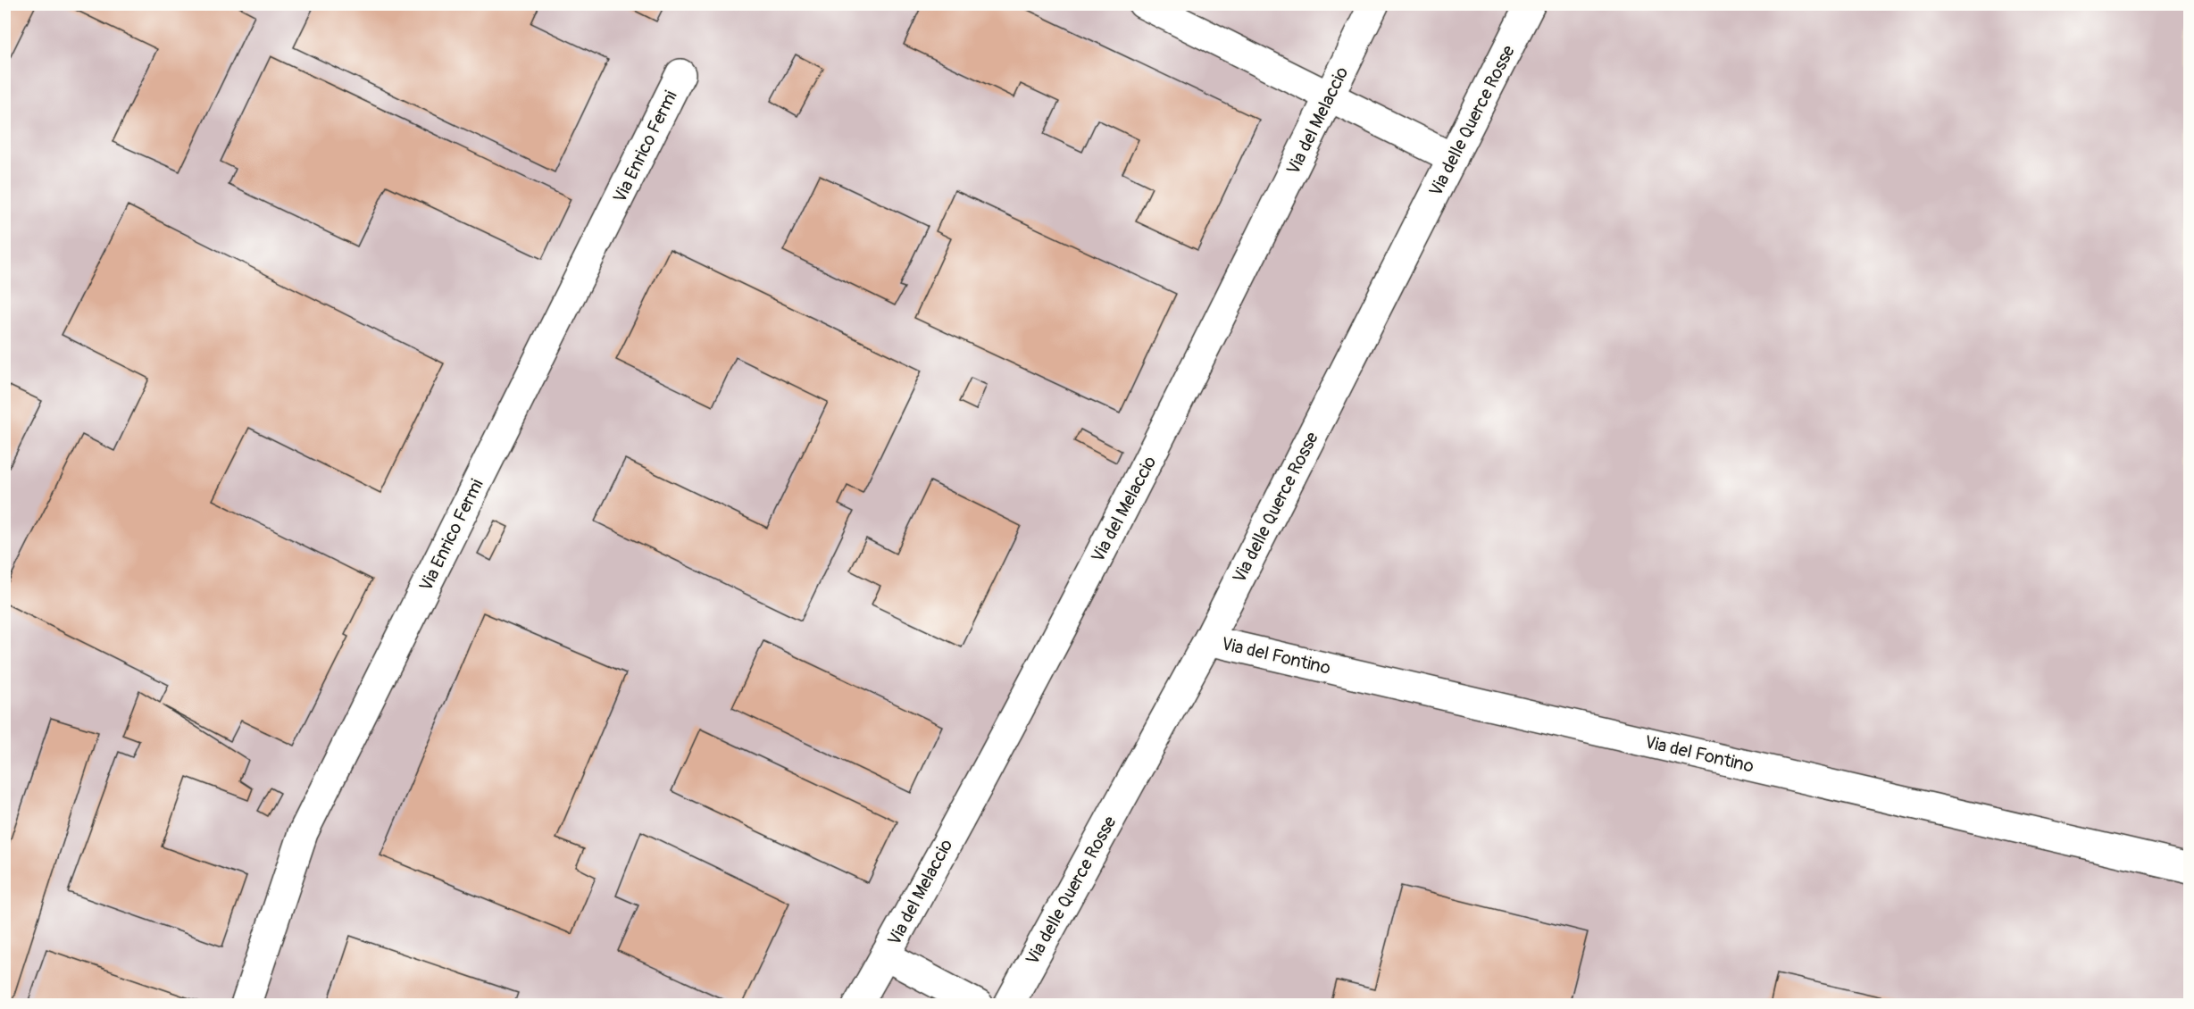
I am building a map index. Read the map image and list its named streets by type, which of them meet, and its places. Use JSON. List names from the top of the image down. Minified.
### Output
{"streets":{"street":["Via del Melaccio","Via delle Querce Rosse","Via Enrico Fermi","Via del Fontino"]},"crossings":[["Via delle Querce Rosse","Via del Fontino"]]}
